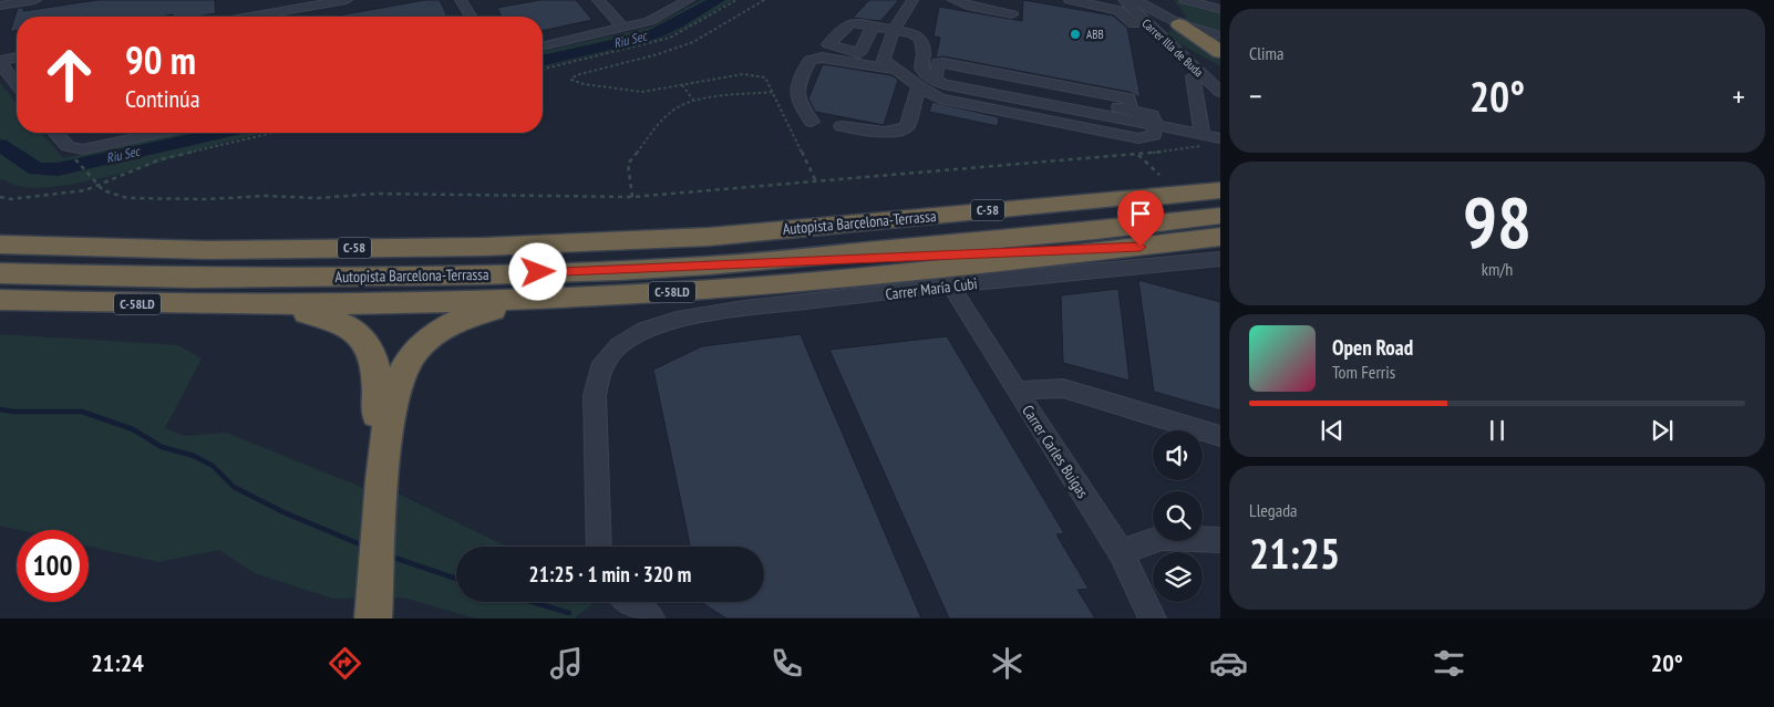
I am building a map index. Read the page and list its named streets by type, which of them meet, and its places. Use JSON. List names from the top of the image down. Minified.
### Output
{"streets":{"highway":["C-58","Autopista Barcelona-Terrassa","C-58LD"],"street":["Carrer Illa de Buda","Carrer María Cubi","Carrer Carles Buigas"]},"crossings":[["Carrer María Cubi","Carrer Carles Buigas"]],"water":["Riu Sec"],"places":["ABB"],"page":{"tile":["Clima",["98","km/h"],["Llegada","21:25"]],"turn":["90 m","Continúa"],"heat":["−","20°","+"],"song":["Open Road","Tom Ferris"],"limit":"100","trip":"21:25 · 1 min · 320 m","tabs":["21:24","20°"]}}
